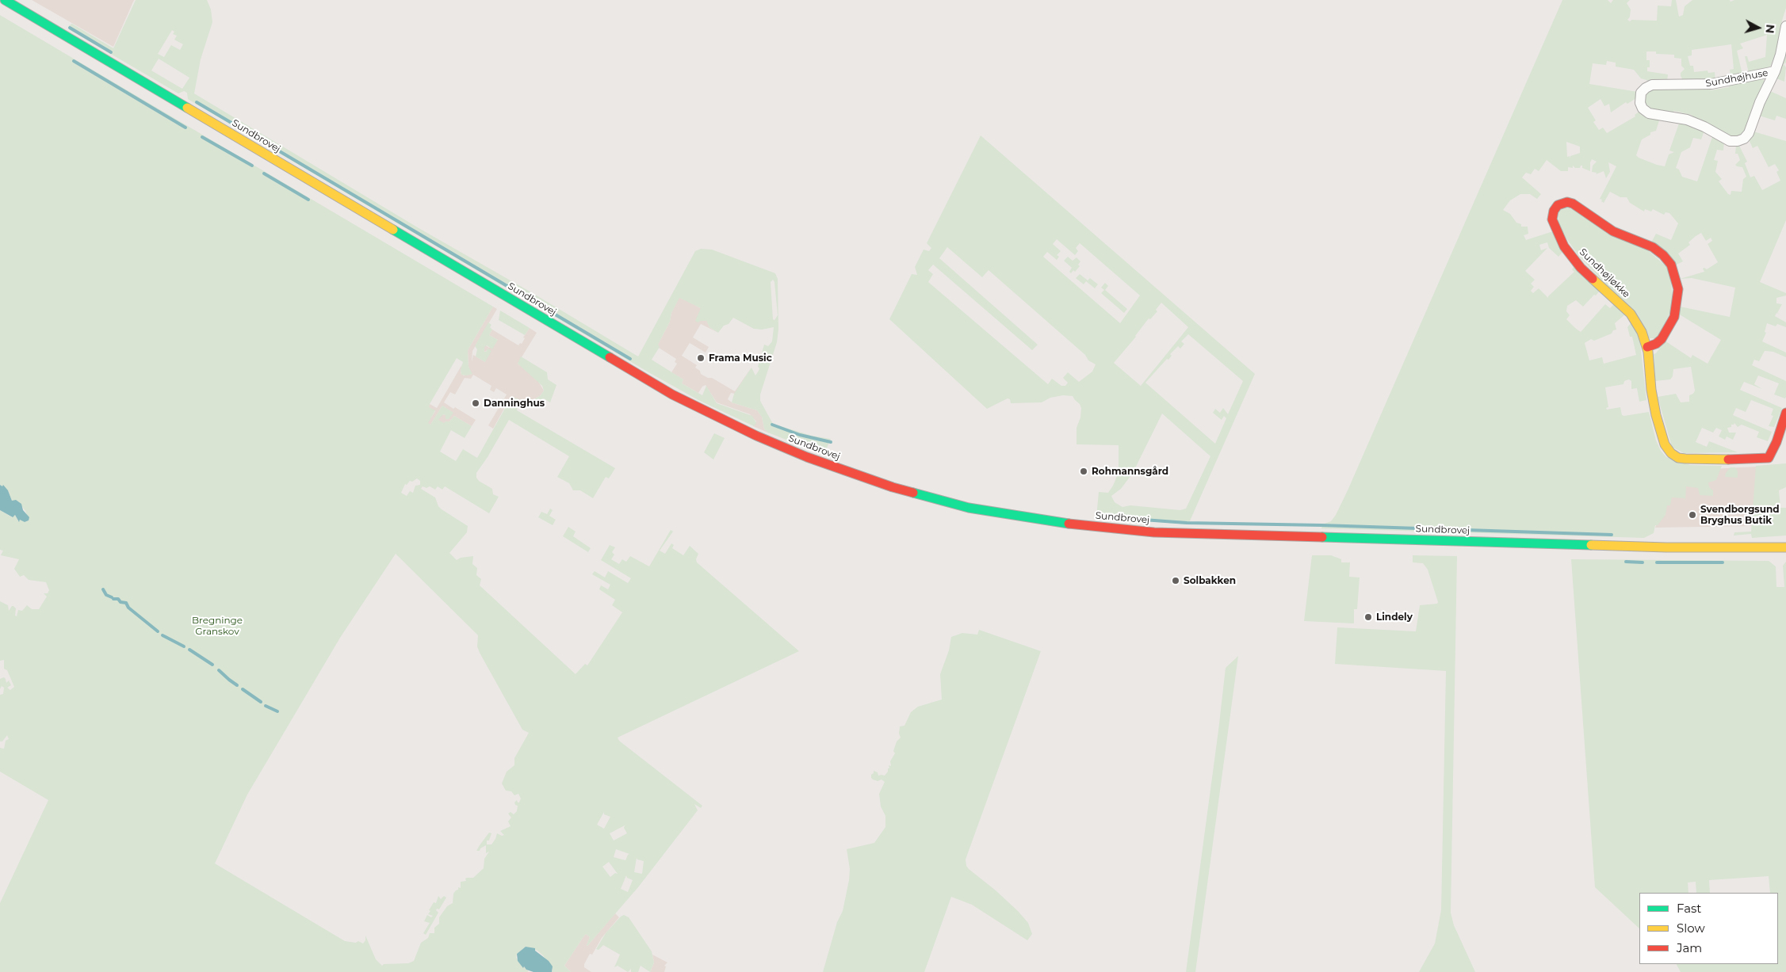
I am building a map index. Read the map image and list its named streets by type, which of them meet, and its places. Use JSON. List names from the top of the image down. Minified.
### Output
{"streets":{"main road":["Sundbrovej","Sundhøjløkke"],"street":["Sundhøjhuse"]},"parks":["Bregninge Granskov"],"places":["Frama Music","Danninghus","Rohmannsgård","Svendborgsund Bryghus Butik","Solbakken","Lindely"],"legend":["Fast","Slow","Jam"],"north":"right"}
